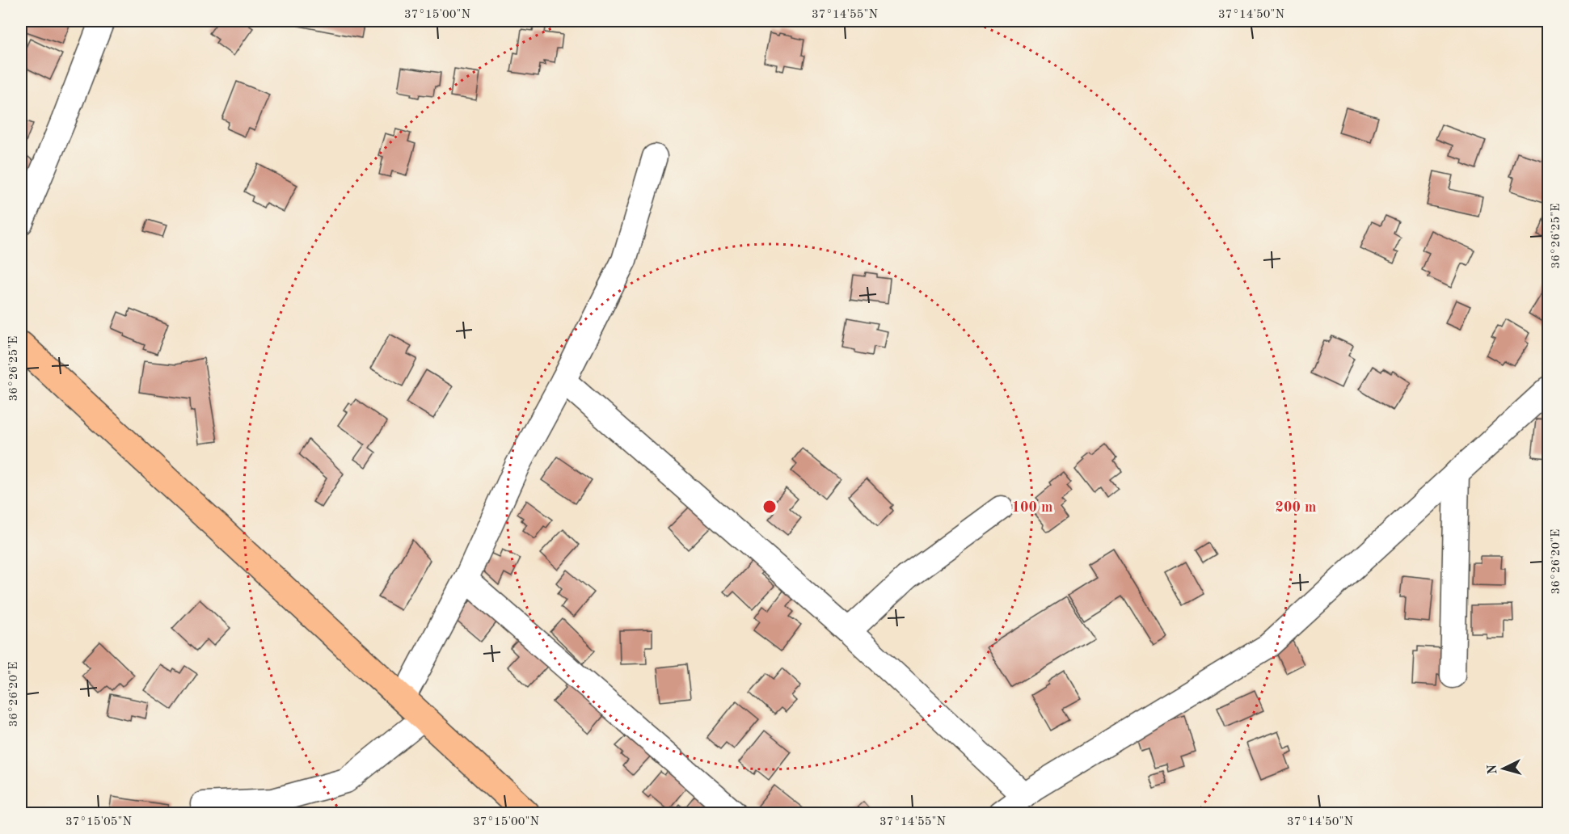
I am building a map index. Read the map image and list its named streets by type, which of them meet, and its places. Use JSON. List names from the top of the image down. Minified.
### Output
{"north":"left","coordinates":["37°15'00\"N","37°14'55\"N","37°14'50\"N","36°26'25\"E","36°26'20\"E","37°15'05\"N"],"rings":["100 m","200 m"]}
